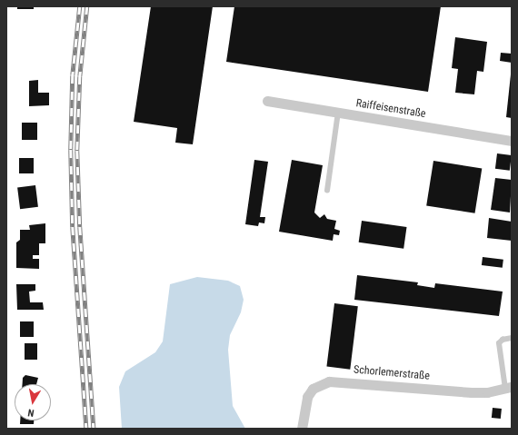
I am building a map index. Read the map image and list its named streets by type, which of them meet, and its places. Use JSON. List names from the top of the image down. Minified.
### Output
{"streets":{"street":["Raiffeisenstraße","Schorlemerstraße"]},"north":"bottom"}
